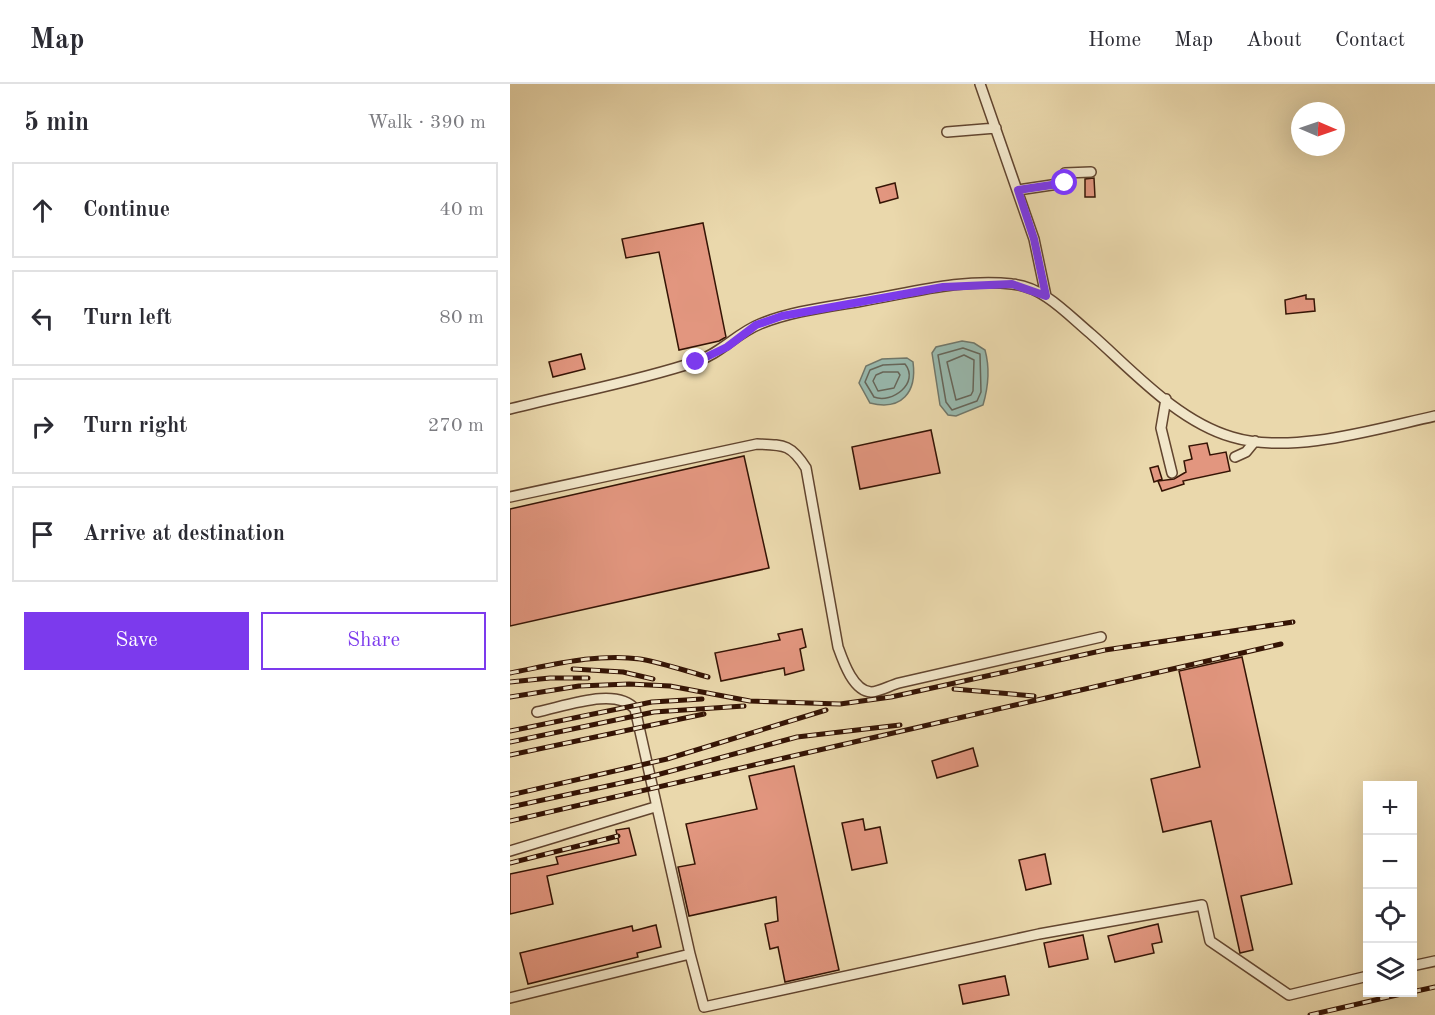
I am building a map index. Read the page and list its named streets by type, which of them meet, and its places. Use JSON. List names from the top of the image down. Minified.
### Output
{"north":"right","page":{"header":"Map","nav":["Home","Map","About","Contact"],"heading":["5 min","Walk · 390 m"],"list":[["Continue","40 m"],["Turn left","80 m"],["Turn right","270 m"],"Arrive at destination"],"buttons":["Save","Share"],"map_buttons":["+","−"]}}
